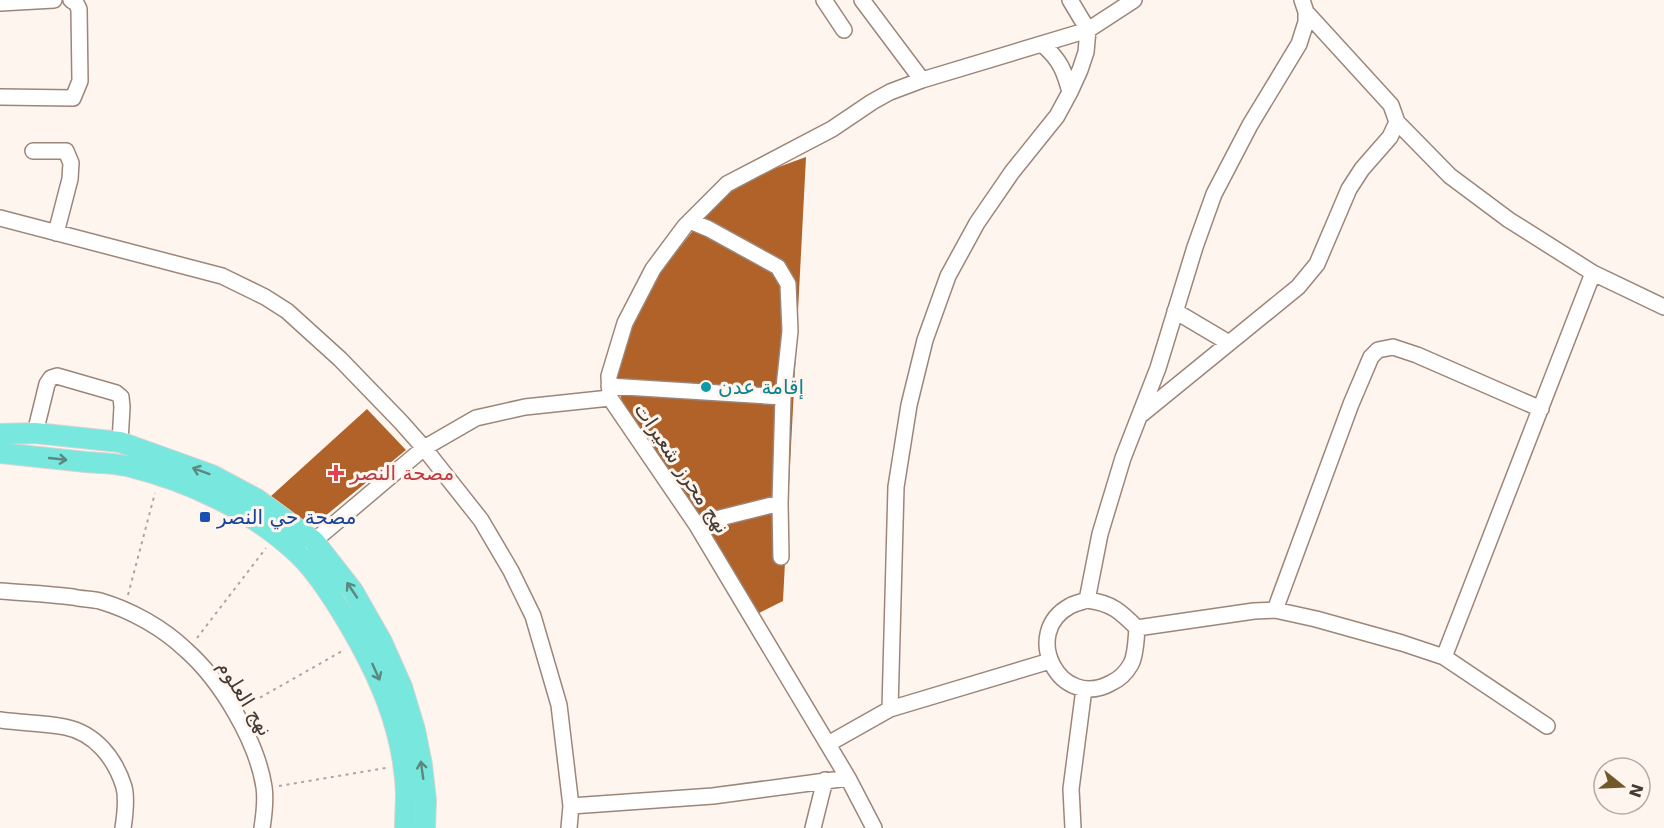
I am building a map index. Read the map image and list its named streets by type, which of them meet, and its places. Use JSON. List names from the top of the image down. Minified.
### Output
{"streets":{"street":["نهج محرز شعيرات","نهج العلوم"]},"places":{"other":["إقامة عدن"],"health":["مصحة النصر"],"transit":["مصحة حي النصر"]},"north":"right"}
